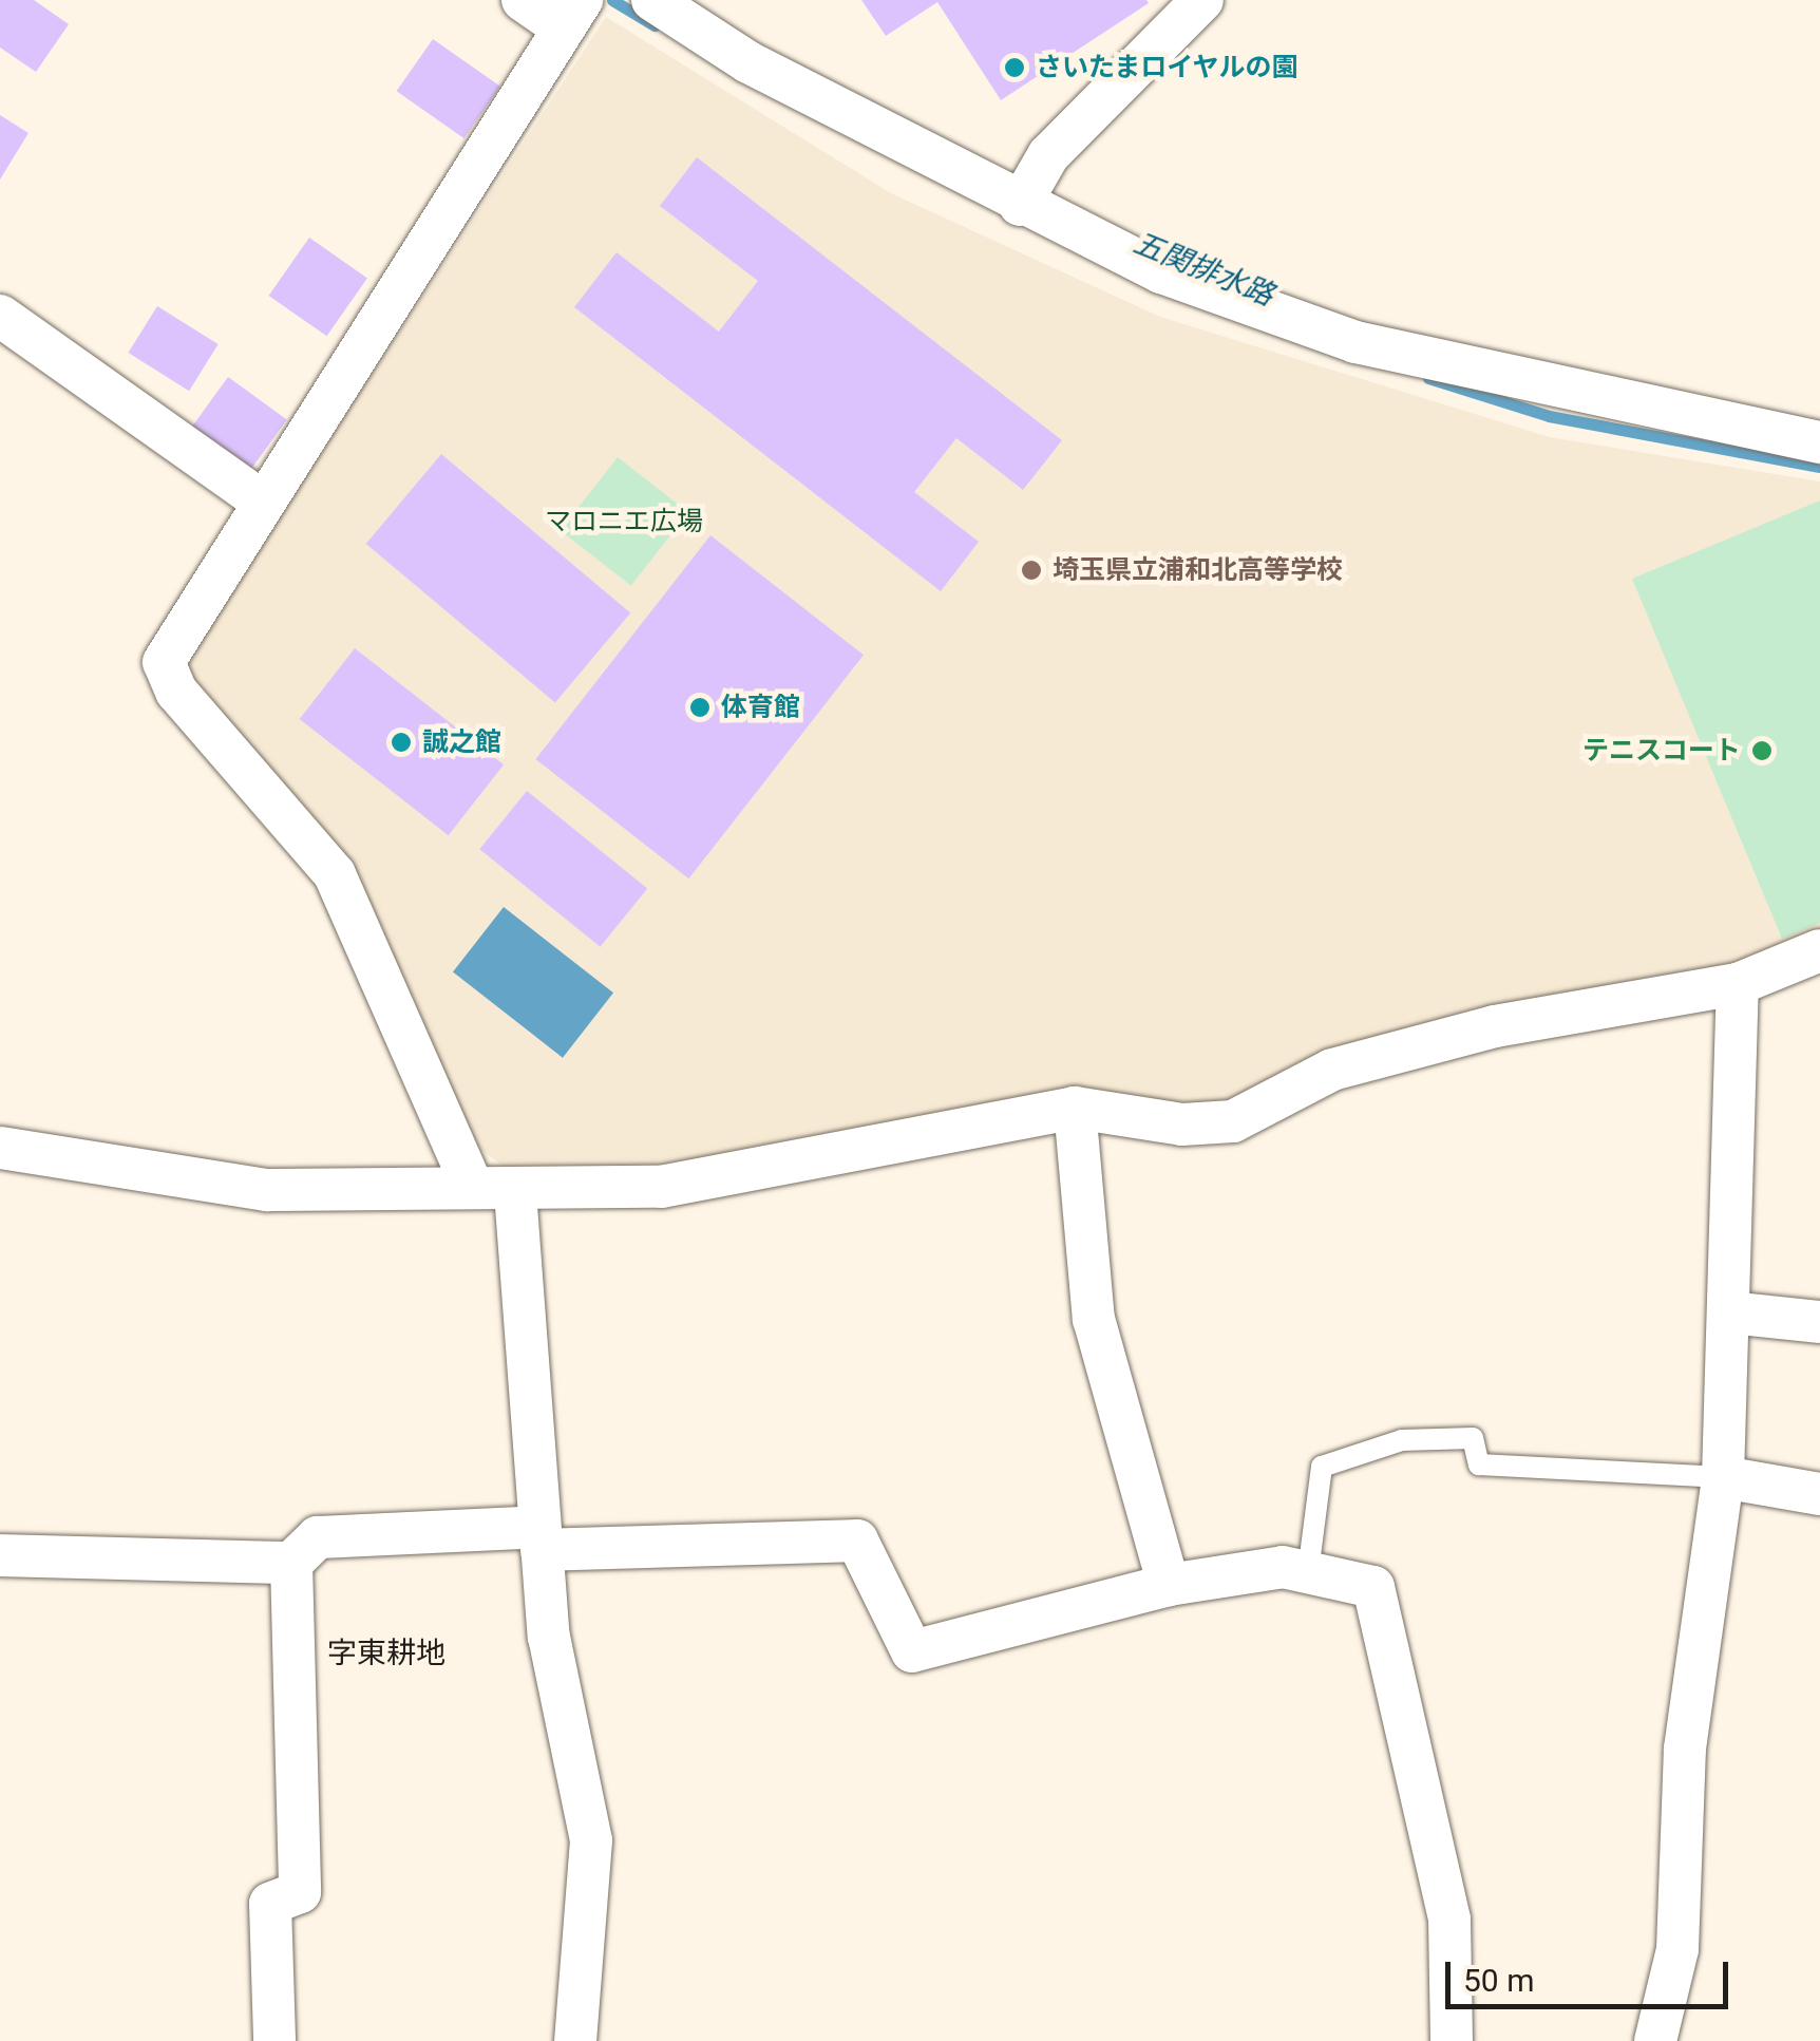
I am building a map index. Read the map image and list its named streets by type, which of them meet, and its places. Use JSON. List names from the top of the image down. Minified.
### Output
{"districts":["字東耕地"],"water":["五関排水路"],"parks":["マロニエ広場"],"places":["さいたまロイヤルの園","埼玉県立浦和北高等学校","体育館","誠之館","テニスコート"],"scale_bar":"50 m"}
